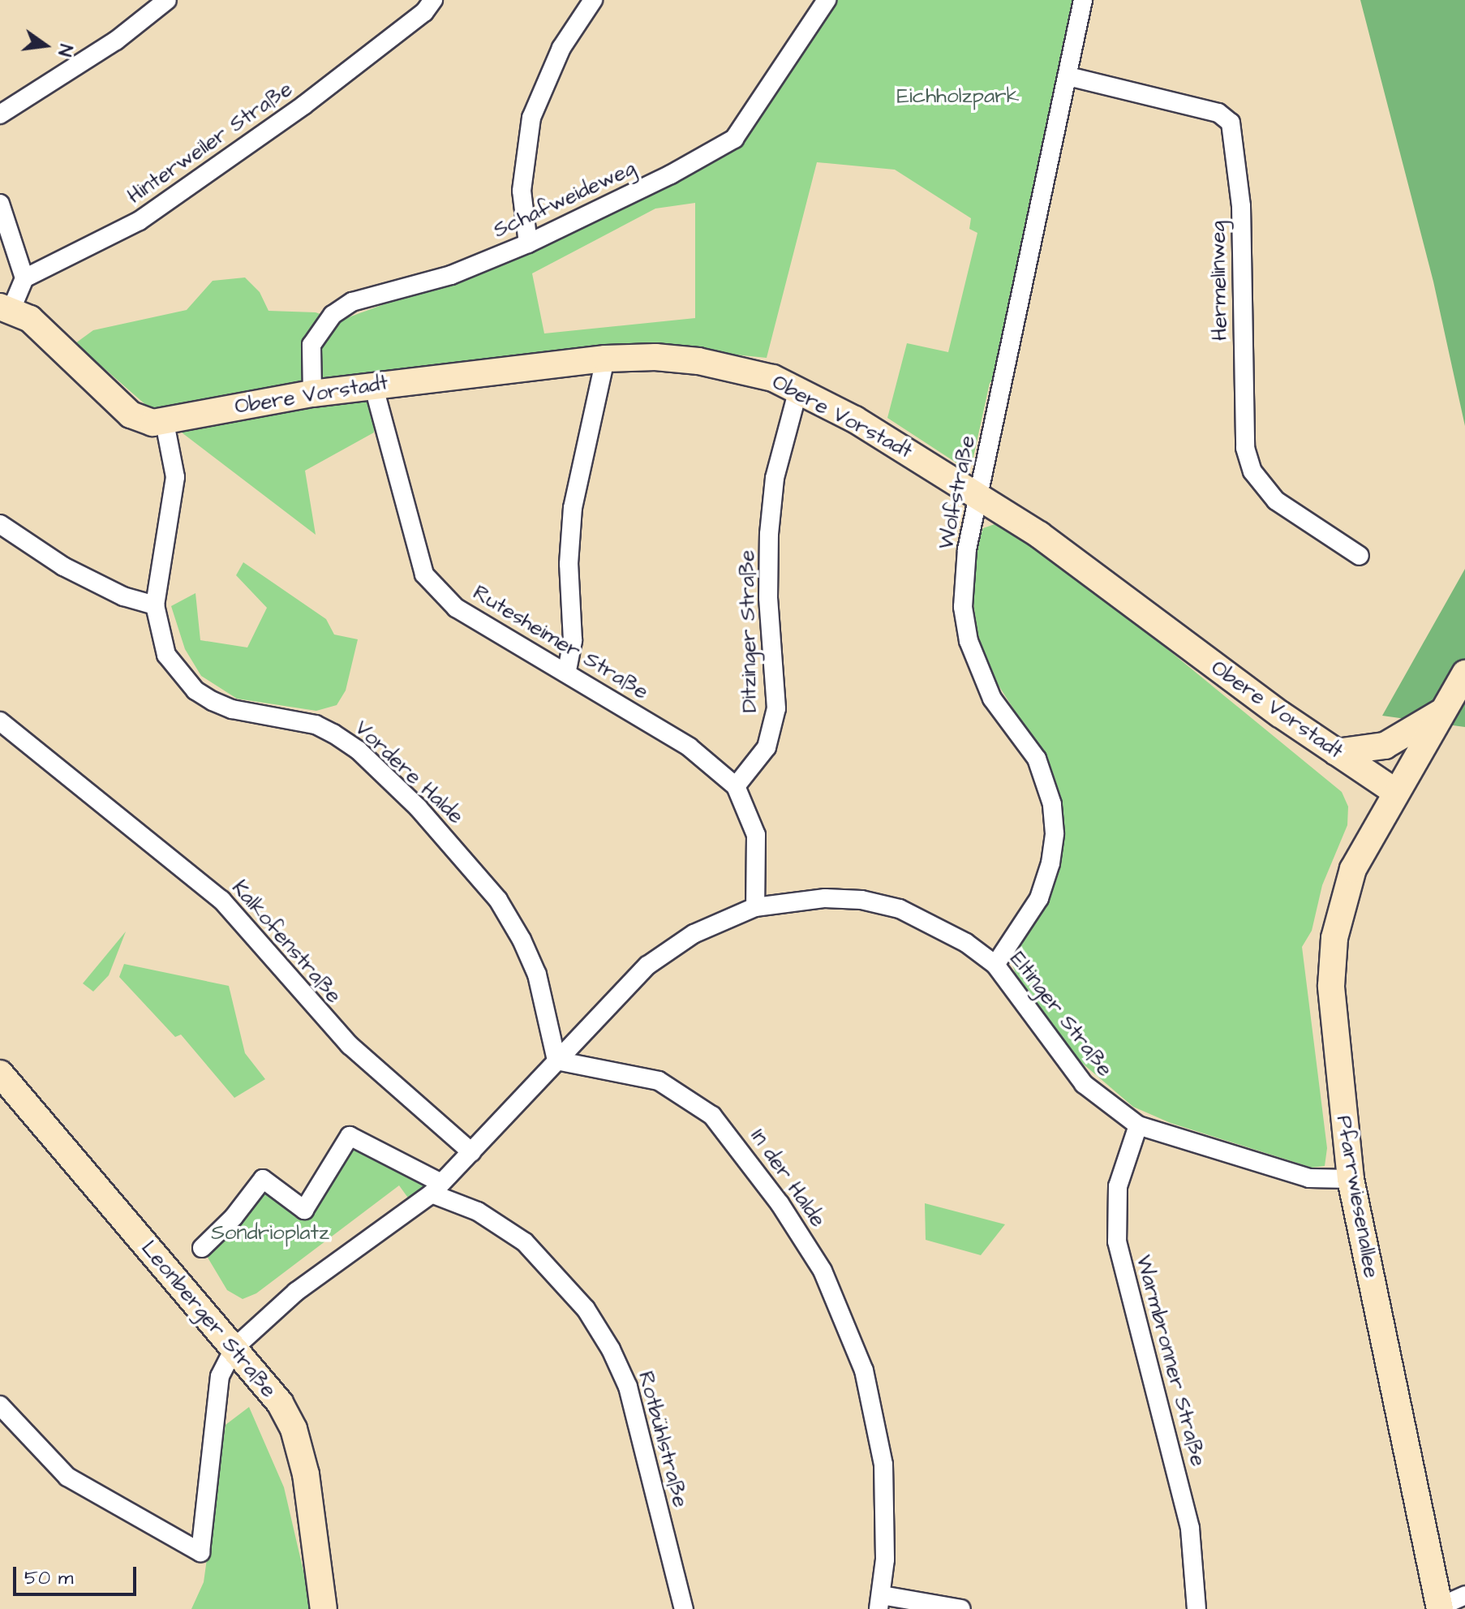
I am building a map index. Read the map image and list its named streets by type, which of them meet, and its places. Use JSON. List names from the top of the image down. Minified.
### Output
{"streets":{"main road":["Obere Vorstadt","Pfarrwiesenallee","Leonberger Straße"],"street":["Hinterweiler Straße","Schafweideweg","Hermelinweg","Wolfstraße","Ditzinger Straße","Rutesheimer Straße","Vordere Halde","Kalkofenstraße","Eltinger Straße","In der Halde","Warmbronner Straße","Rotbühlstraße"]},"crossings":[["Schafweideweg","Obere Vorstadt"],["Hermelinweg","Wolfstraße"],["Obere Vorstadt","Wolfstraße"],["Obere Vorstadt","Ditzinger Straße"],["Obere Vorstadt","Rutesheimer Straße"],["Obere Vorstadt","Vordere Halde"],["Obere Vorstadt","Pfarrwiesenallee"],["Wolfstraße","Eltinger Straße"],["Ditzinger Straße","Rutesheimer Straße"],["Rutesheimer Straße","Eltinger Straße"],["Vordere Halde","Eltinger Straße"],["Vordere Halde","In der Halde"],["Eltinger Straße","In der Halde"],["Eltinger Straße","Pfarrwiesenallee"],["Eltinger Straße","Warmbronner Straße"]],"parks":["Eichholzpark","Sondrioplatz"],"scale_bar":"50 m","north":"right"}
